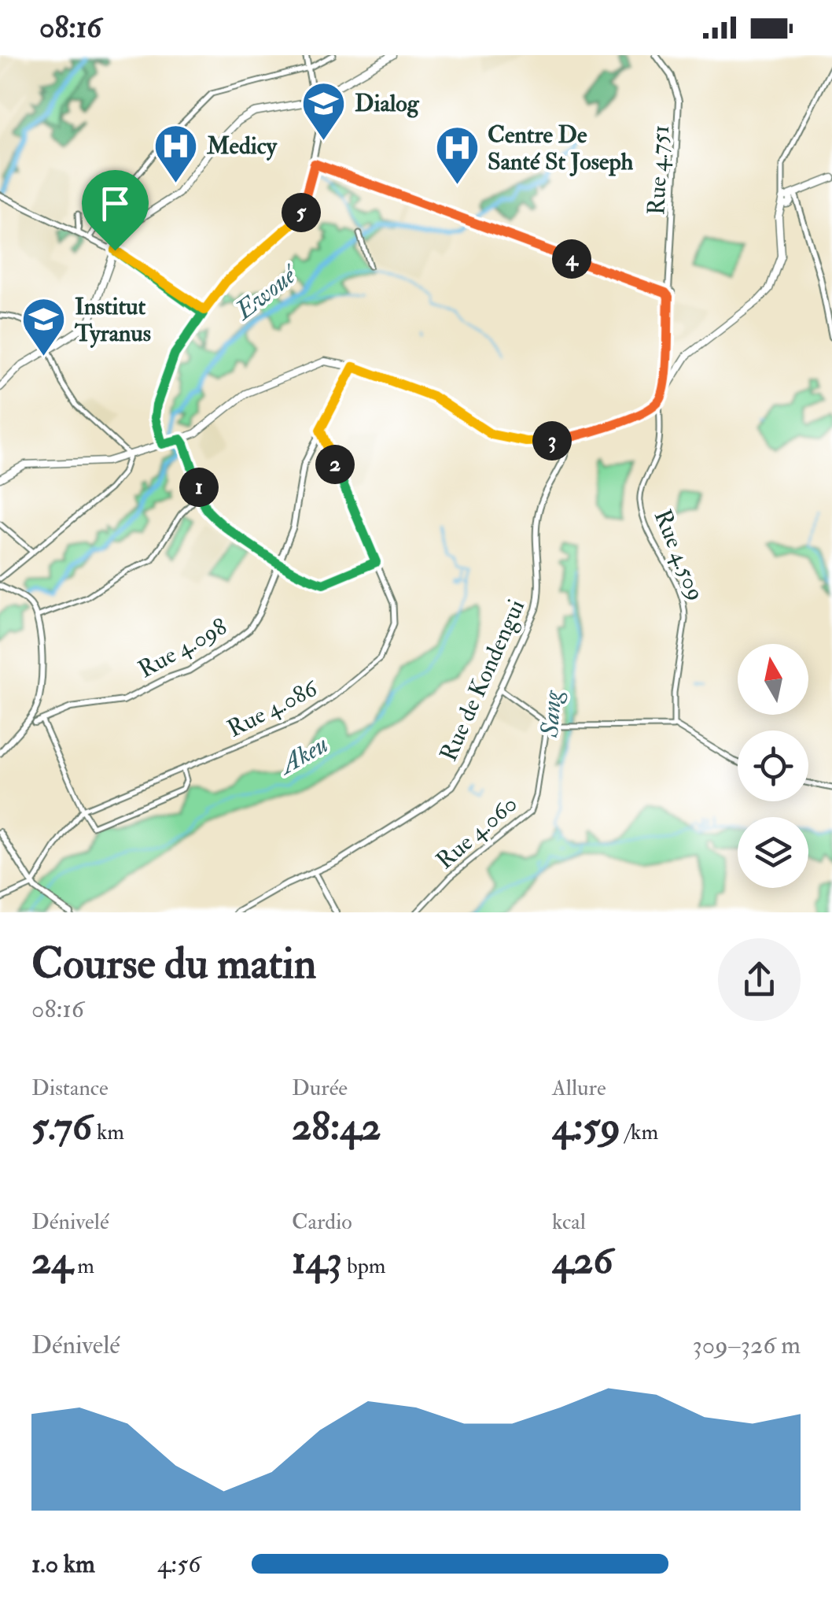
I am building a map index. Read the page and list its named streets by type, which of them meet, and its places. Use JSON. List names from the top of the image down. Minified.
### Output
{"streets":{"main road":["Rue 4.751","Rue 4.098","Rue de Kondengui"],"street":["Rue 4.509","Rue 4.086","Rue 4.060"]},"crossings":[["Rue 4.098","Rue 4.086"]],"water":["Ewoué","Sang","Akeu"],"places":{"school or university":["Dialog","Institut Tyranus"],"hospital":["Medicy","Centre De Santé St Joseph"]},"north":"top","page":{"status":"08:16","pins":["5","4","3","2","1"],"heading":["Course du matin","08:16"],"stats":[["Distance","5.76 km"],["Durée","28:42"],["Allure","4:59 /km"],["Dénivelé","24 m"],["Cardio","143 bpm"],["kcal","426"]],"chart":["Dénivelé","309–326 m"],"list":[{"name":"1.0 km","note":"4:56"}]}}
